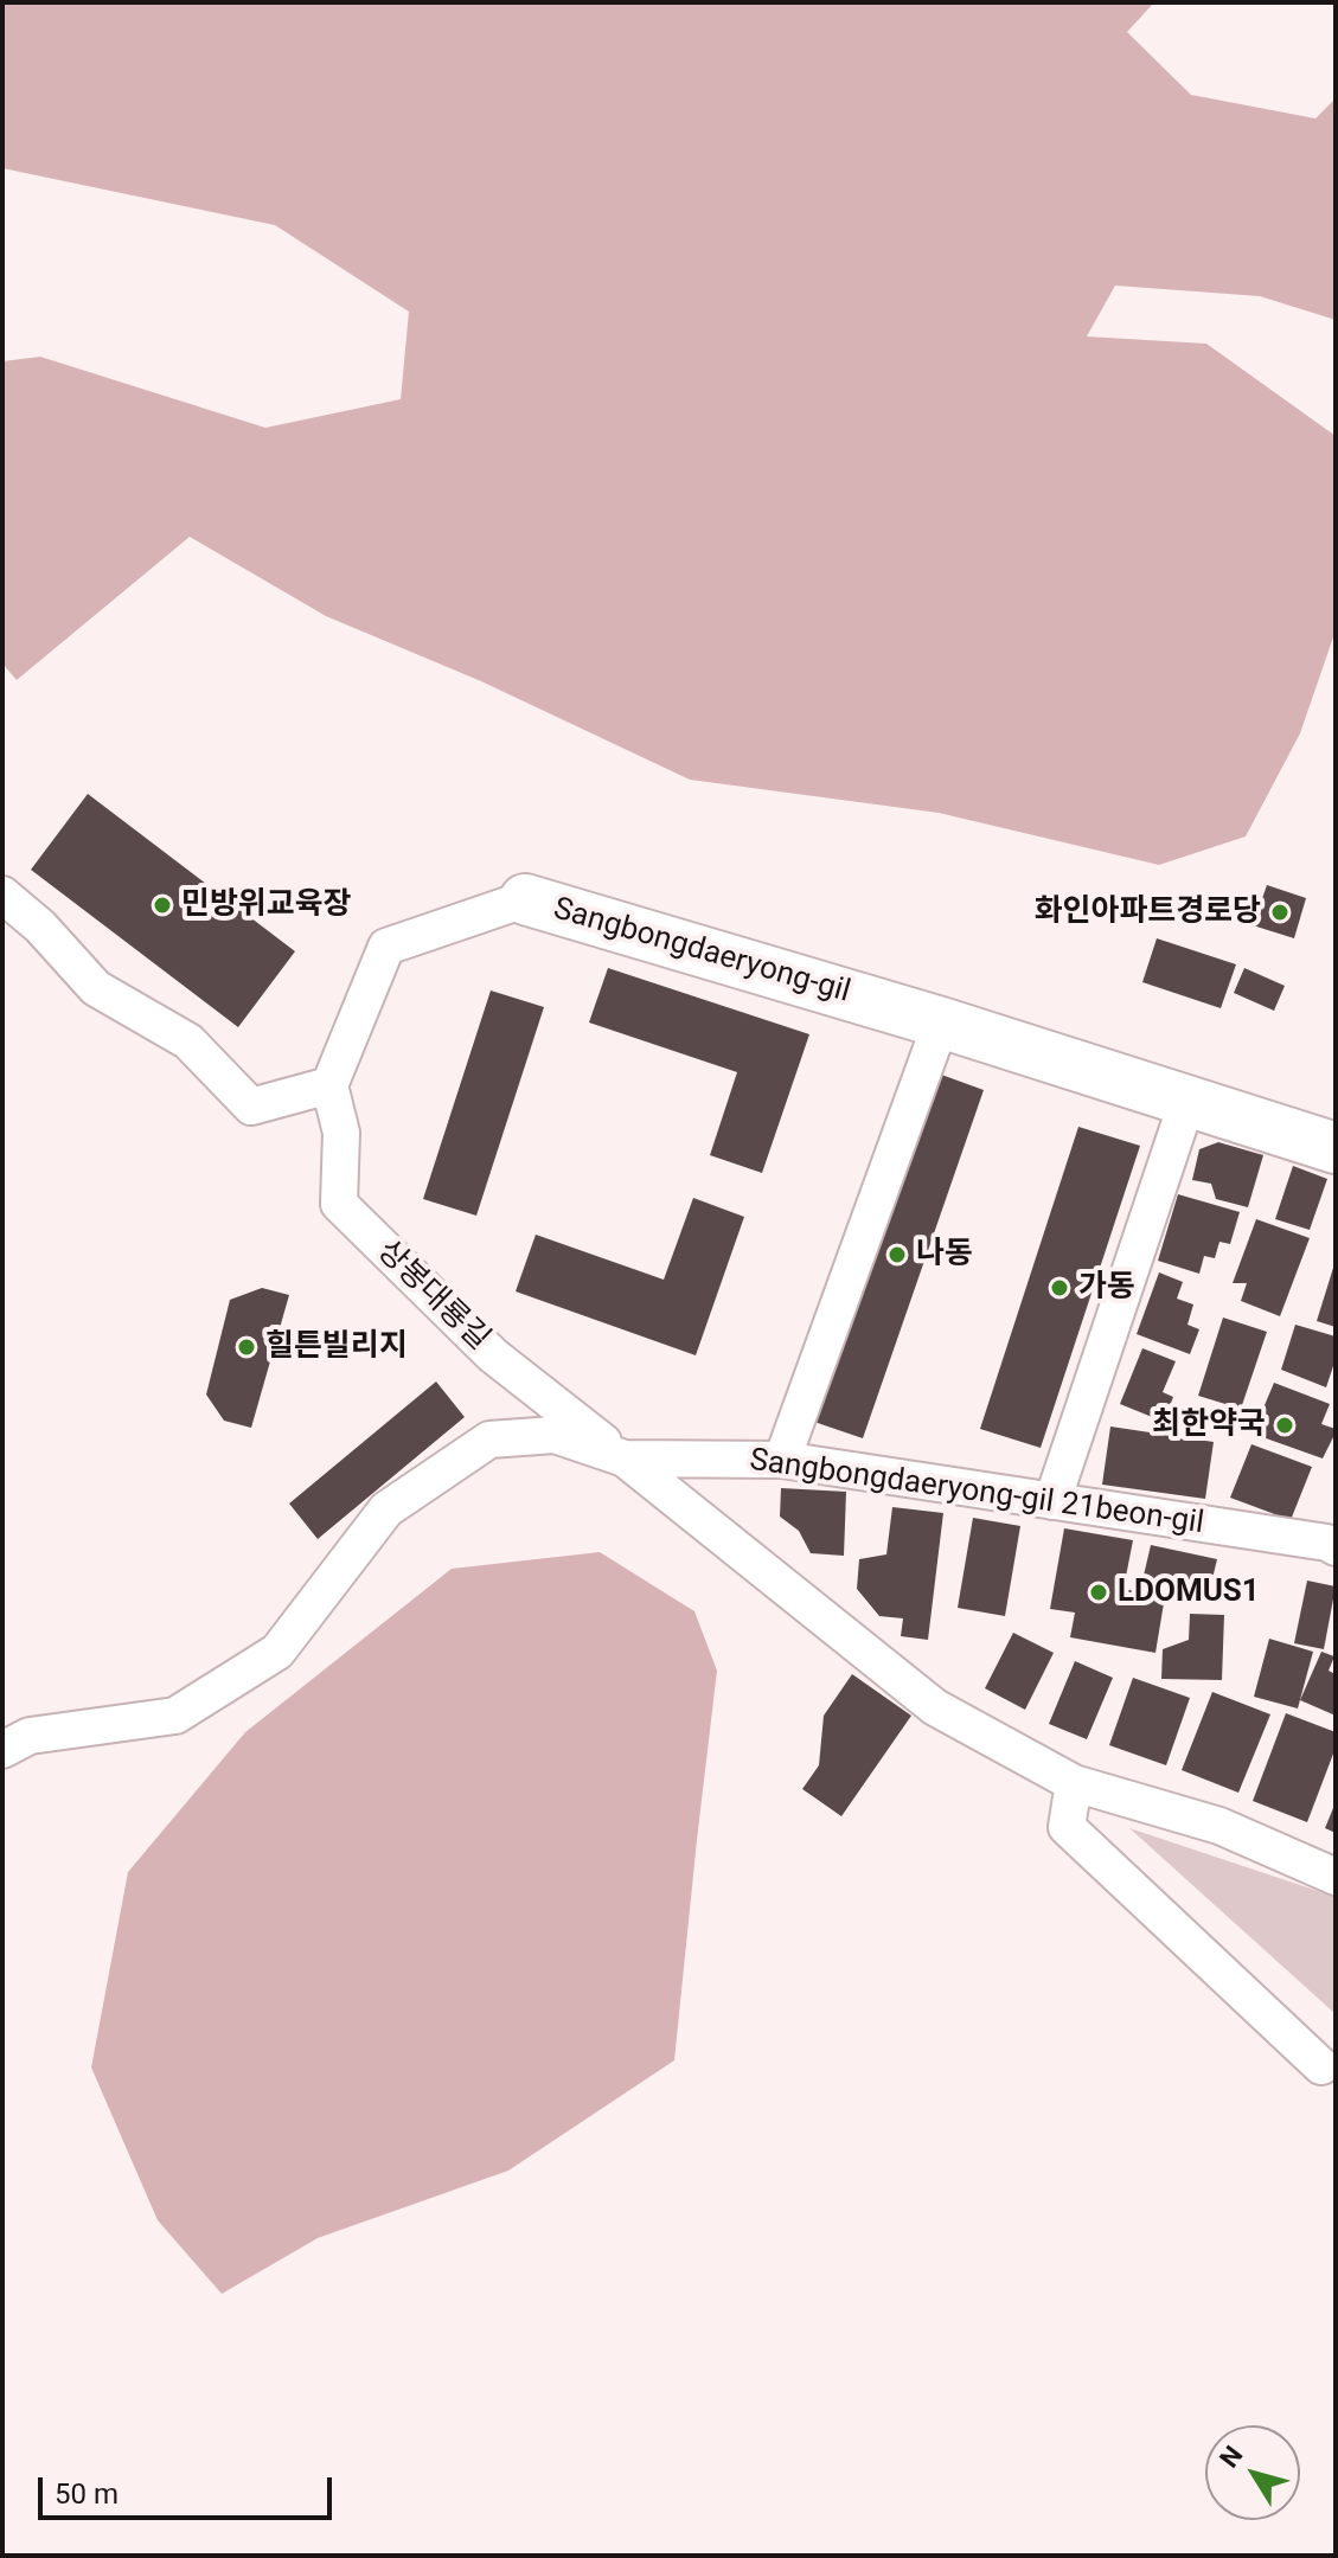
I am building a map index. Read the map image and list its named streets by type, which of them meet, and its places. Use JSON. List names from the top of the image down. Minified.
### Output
{"streets":{"street":["Sangbongdaeryong-gil","상봉대룡길","Sangbongdaeryong-gil 21beon-gil"]},"crossings":[["Sangbongdaeryong-gil","상봉대룡길"],["상봉대룡길","Sangbongdaeryong-gil 21beon-gil"]],"places":["민방위교육장","화인아파트경로당","나동","가동","힐튼빌리지","최한약국","LDOMUS1"],"scale_bar":"50 m","north":"top left"}
